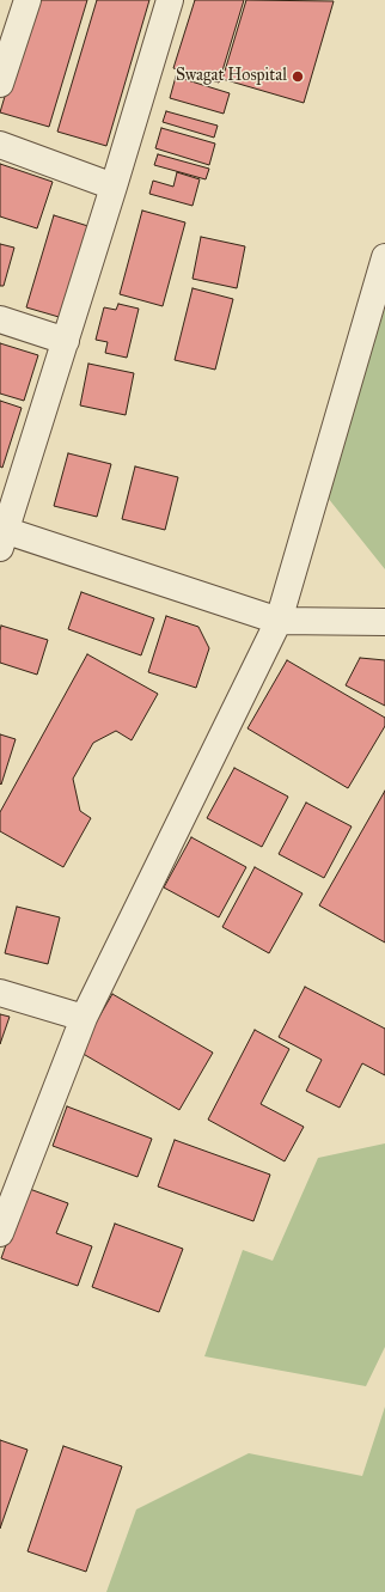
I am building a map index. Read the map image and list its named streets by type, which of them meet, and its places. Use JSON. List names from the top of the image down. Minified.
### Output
{"places":["Swagat Hospital"]}
